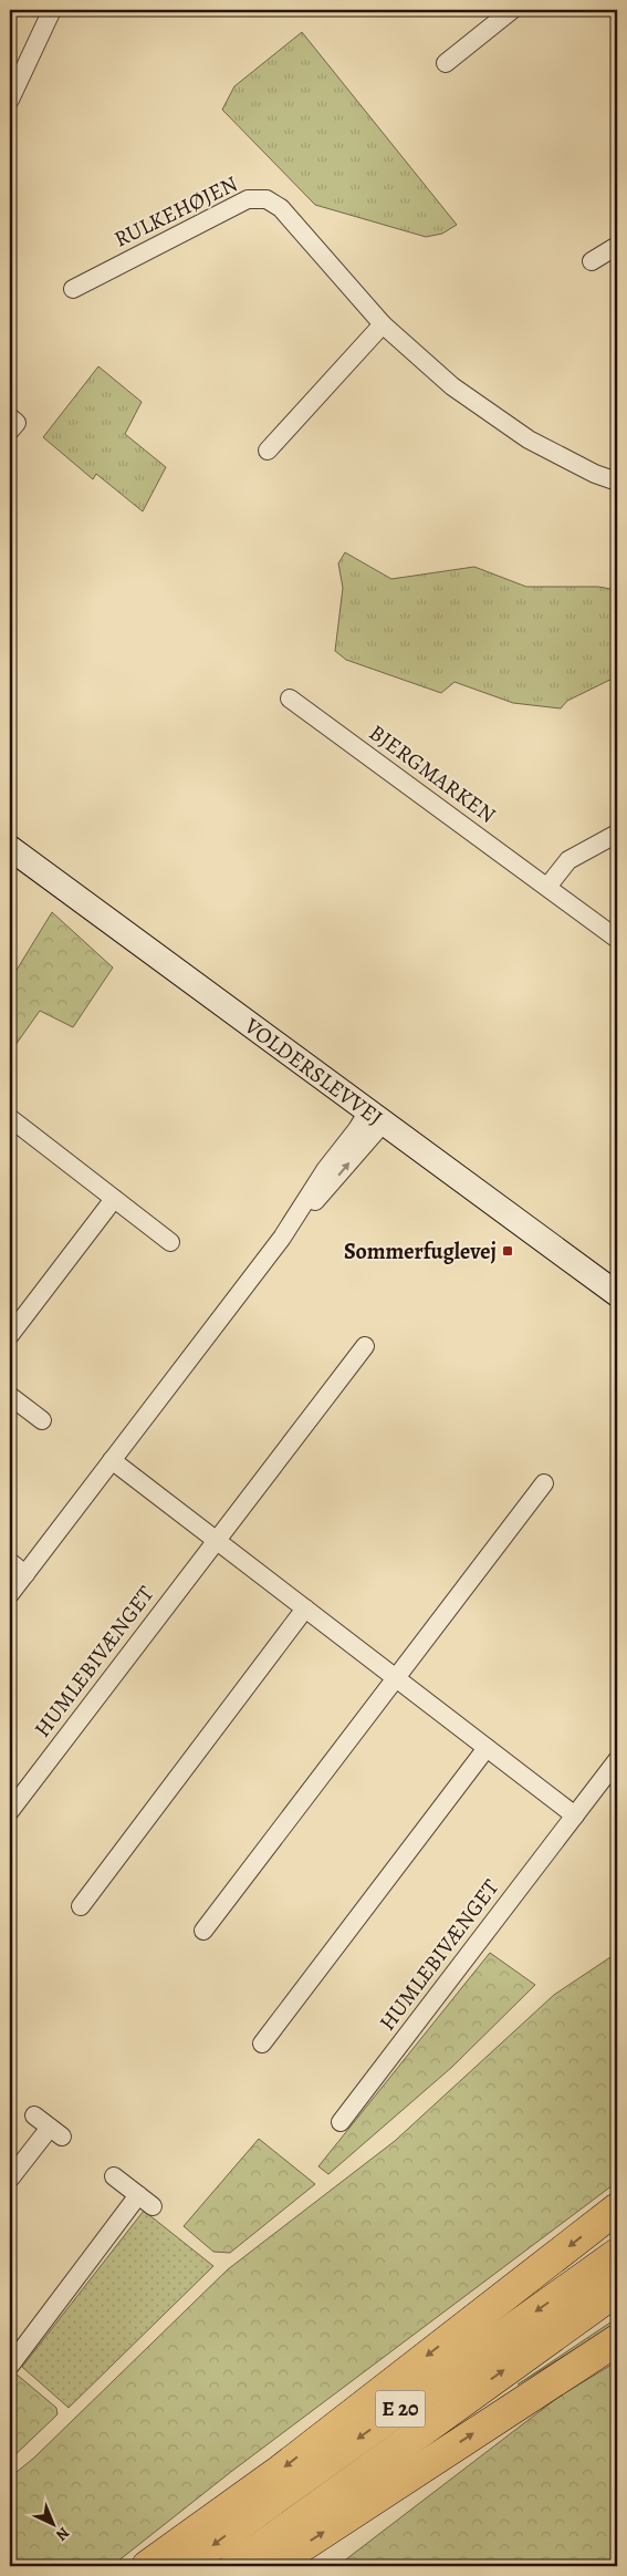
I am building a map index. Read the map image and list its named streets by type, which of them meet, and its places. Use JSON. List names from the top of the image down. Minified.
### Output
{"streets":{"highway":["E 20"],"street":["RULKEHØJEN","BJERGMARKEN","VOLDERSLEVVEJ","HUMLEBIVÆNGET"]},"places":{"transit":["Sommerfuglevej"]},"north":"bottom right"}
